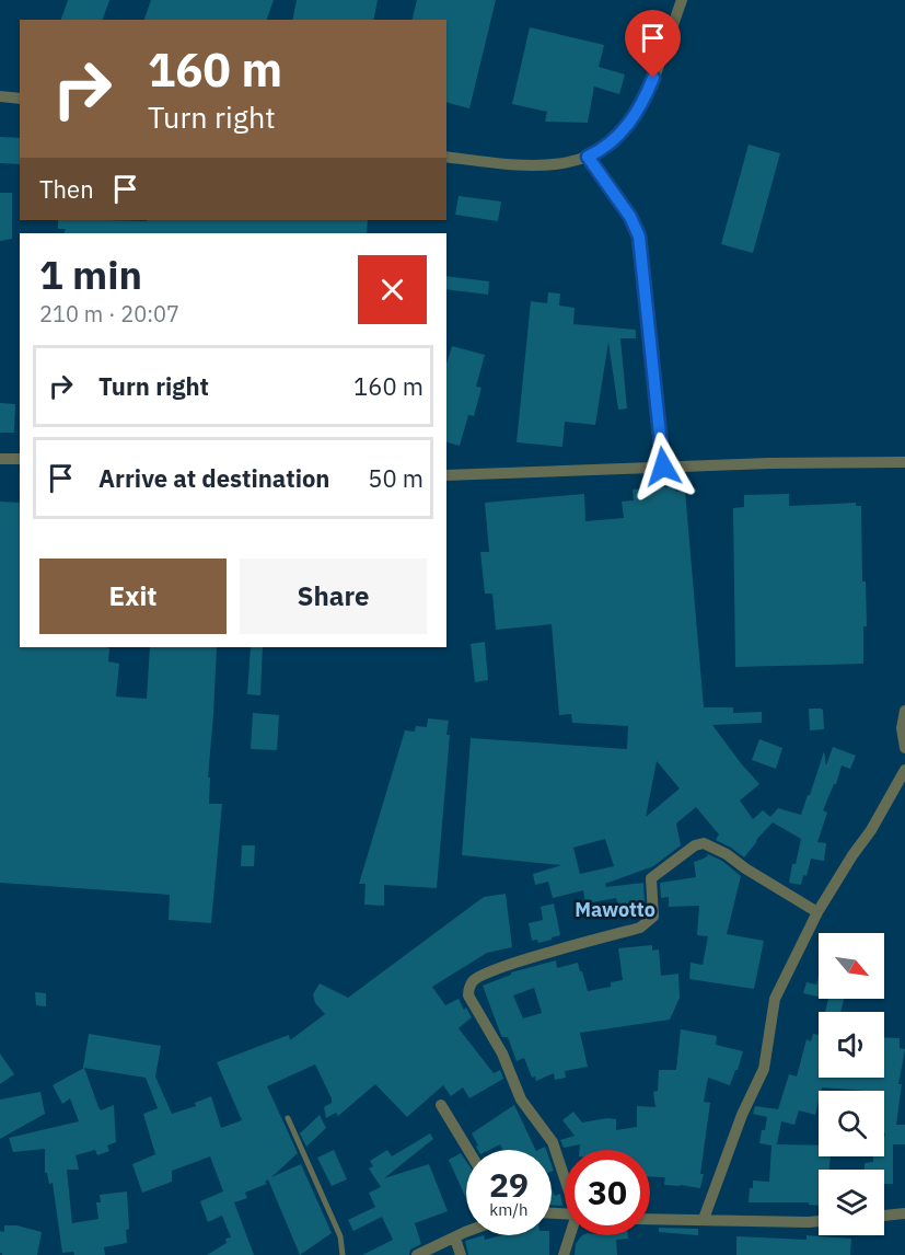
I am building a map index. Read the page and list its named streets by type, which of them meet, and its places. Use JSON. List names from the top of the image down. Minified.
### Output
{"districts":["Mawotto"],"north":"bottom right","page":{"turn":["160 m","Turn right"],"then":"Then","heading":["1 min","210 m · 20:07"],"list":[{"name":"Turn right","value":"160 m"},{"name":"Arrive at destination","value":"50 m"}],"buttons":["Exit","Share"],"speed":"29 km/h","limit":"30"}}
